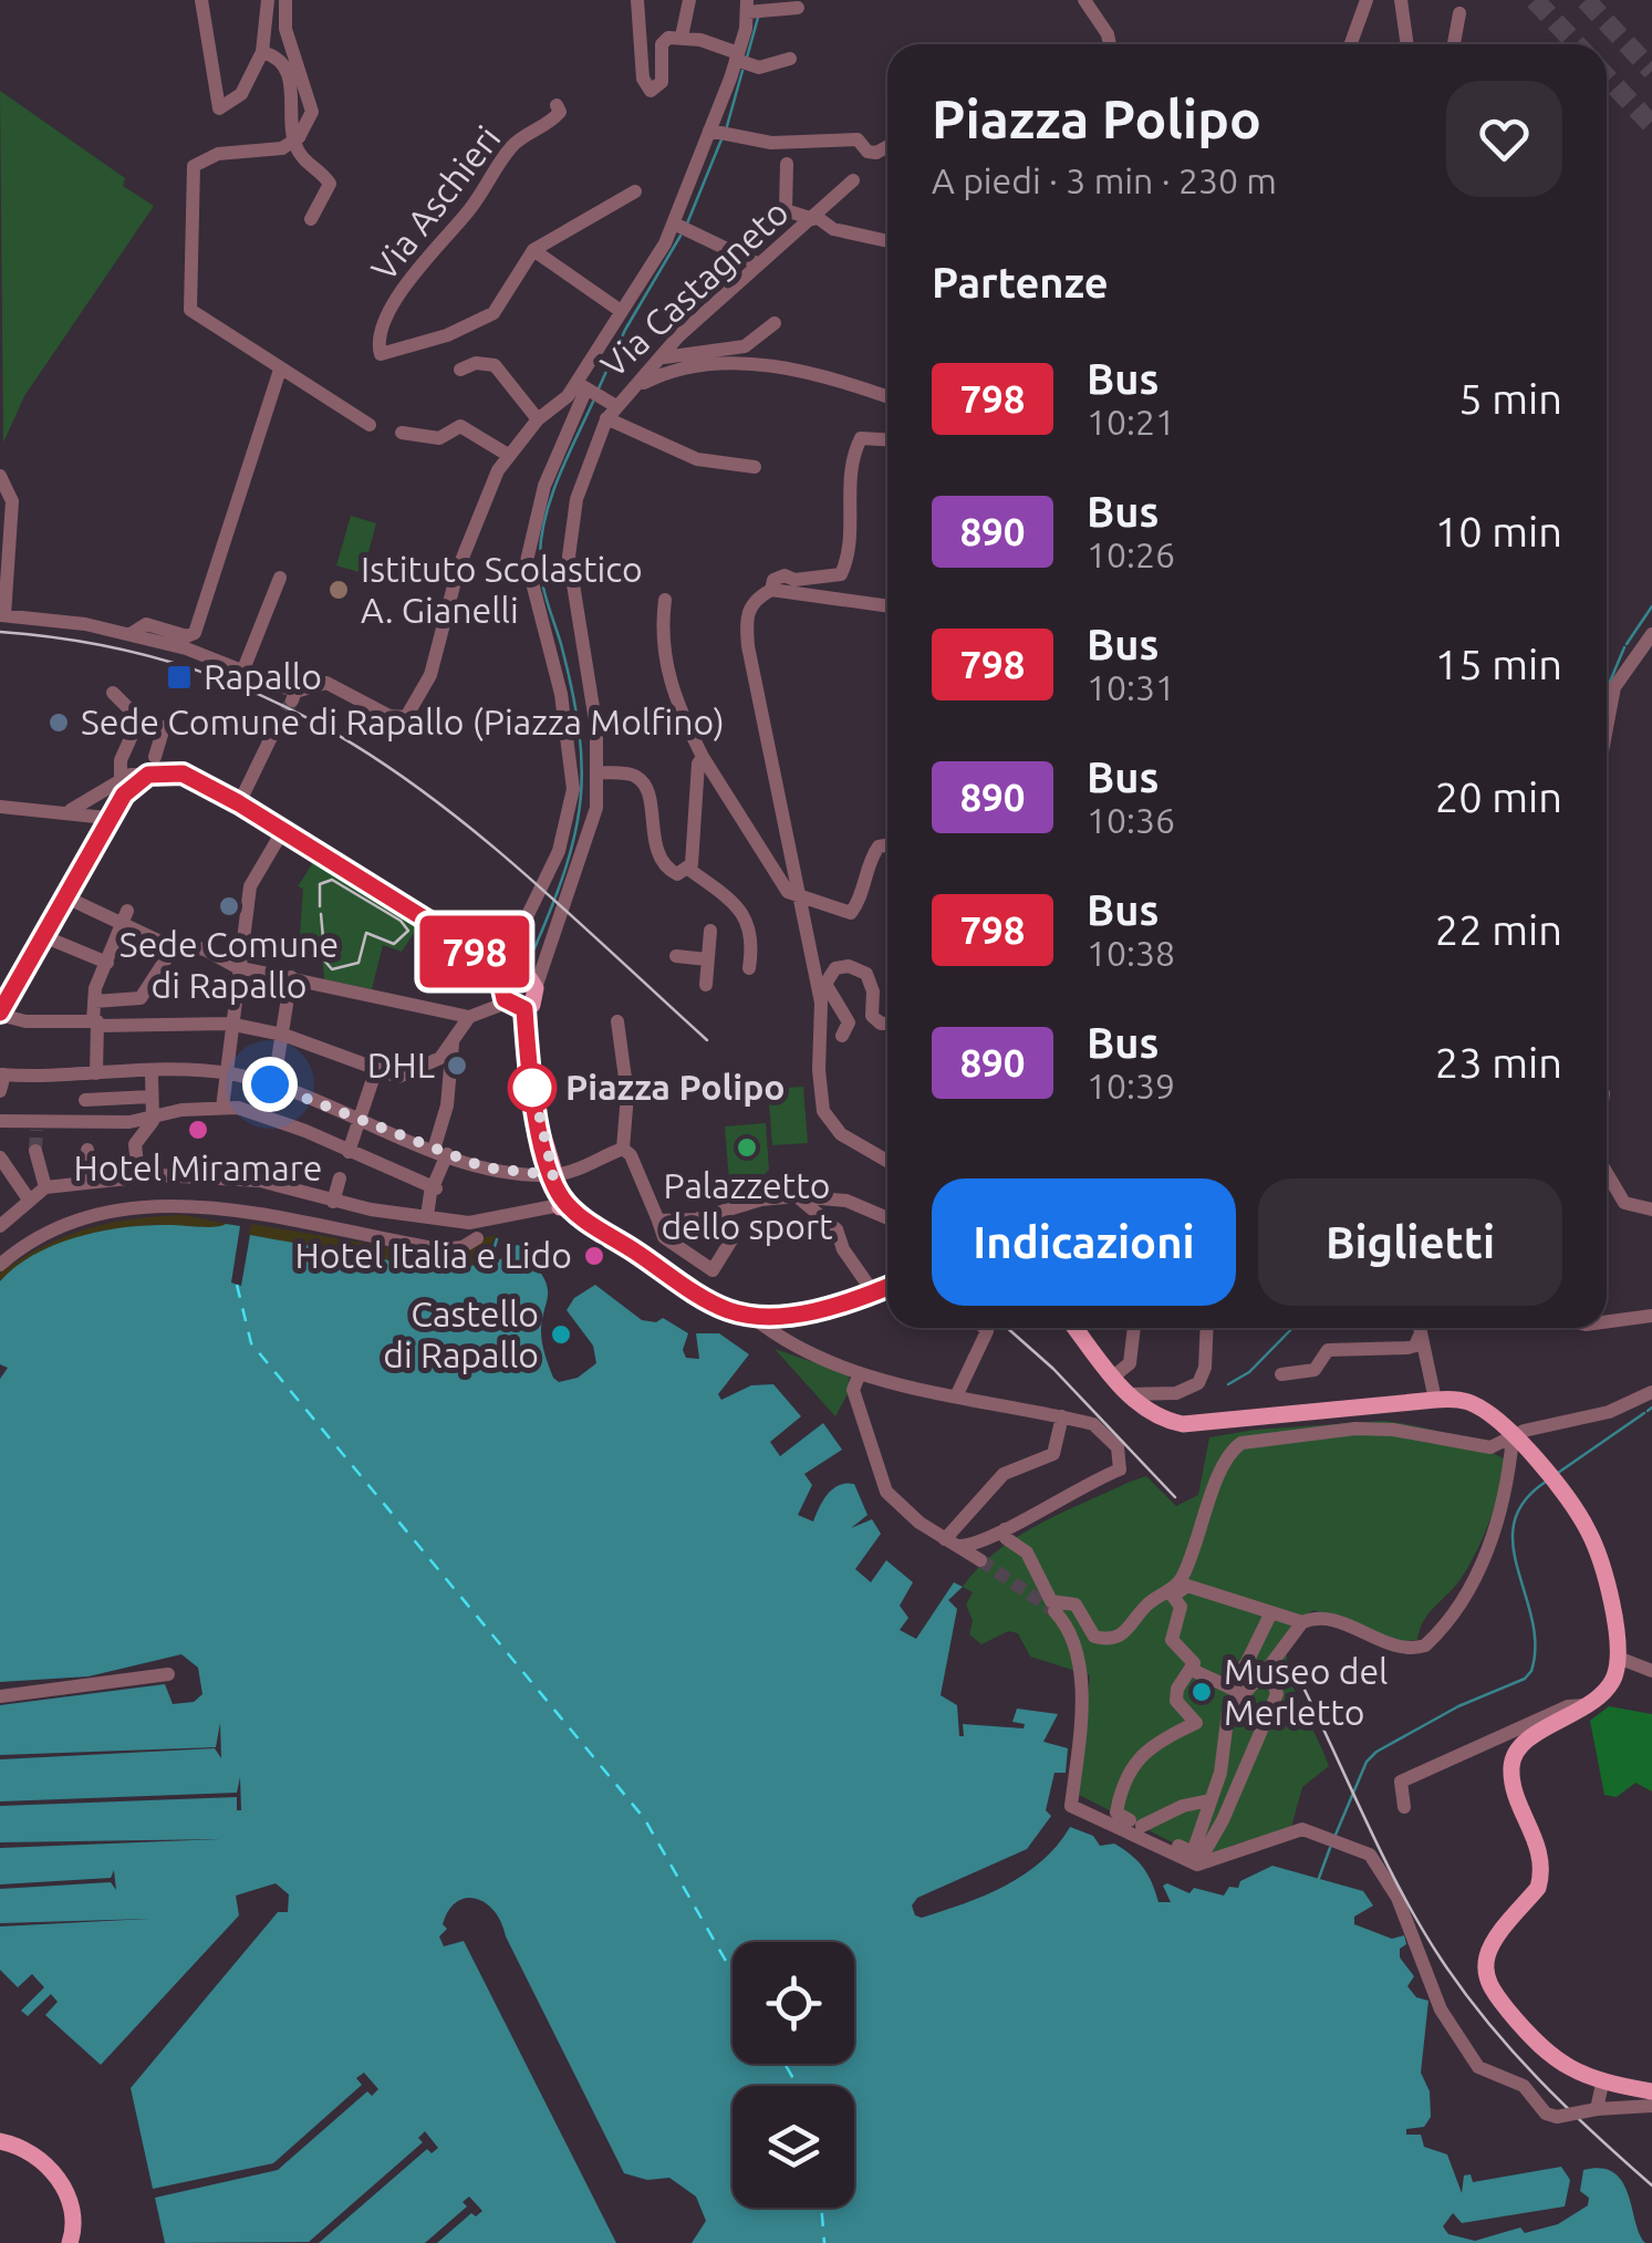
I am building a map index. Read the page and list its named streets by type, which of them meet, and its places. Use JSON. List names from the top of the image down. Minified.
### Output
{"streets":{"street":["Via Aschieri","Via Castagneto"]},"places":{"other":["Istituto Scolastico A. Gianelli","Sede Comune di Rapallo (Piazza Molfino)","Sede Comune di Rapallo","DHL","Piazza Polipo","Hotel Miramare","Palazzetto dello sport","Hotel Italia e Lido","Castello di Rapallo","Museo del Merletto"],"transit":["Rapallo"]},"lines":["bus line 798"],"page":{"on_map":"798","heading":[["Piazza Polipo","A piedi · 3 min · 230 m"],"Partenze"],"list":[{"mark":"798","name":"Bus","note":"10:21","value":"5 min"},{"mark":"890","name":"Bus","note":"10:26","value":"10 min"},{"mark":"798","name":"Bus","note":"10:31","value":"15 min"},{"mark":"890","name":"Bus","note":"10:36","value":"20 min"},{"mark":"798","name":"Bus","note":"10:38","value":"22 min"},{"mark":"890","name":"Bus","note":"10:39","value":"23 min"}],"buttons":["Indicazioni","Biglietti"]}}
